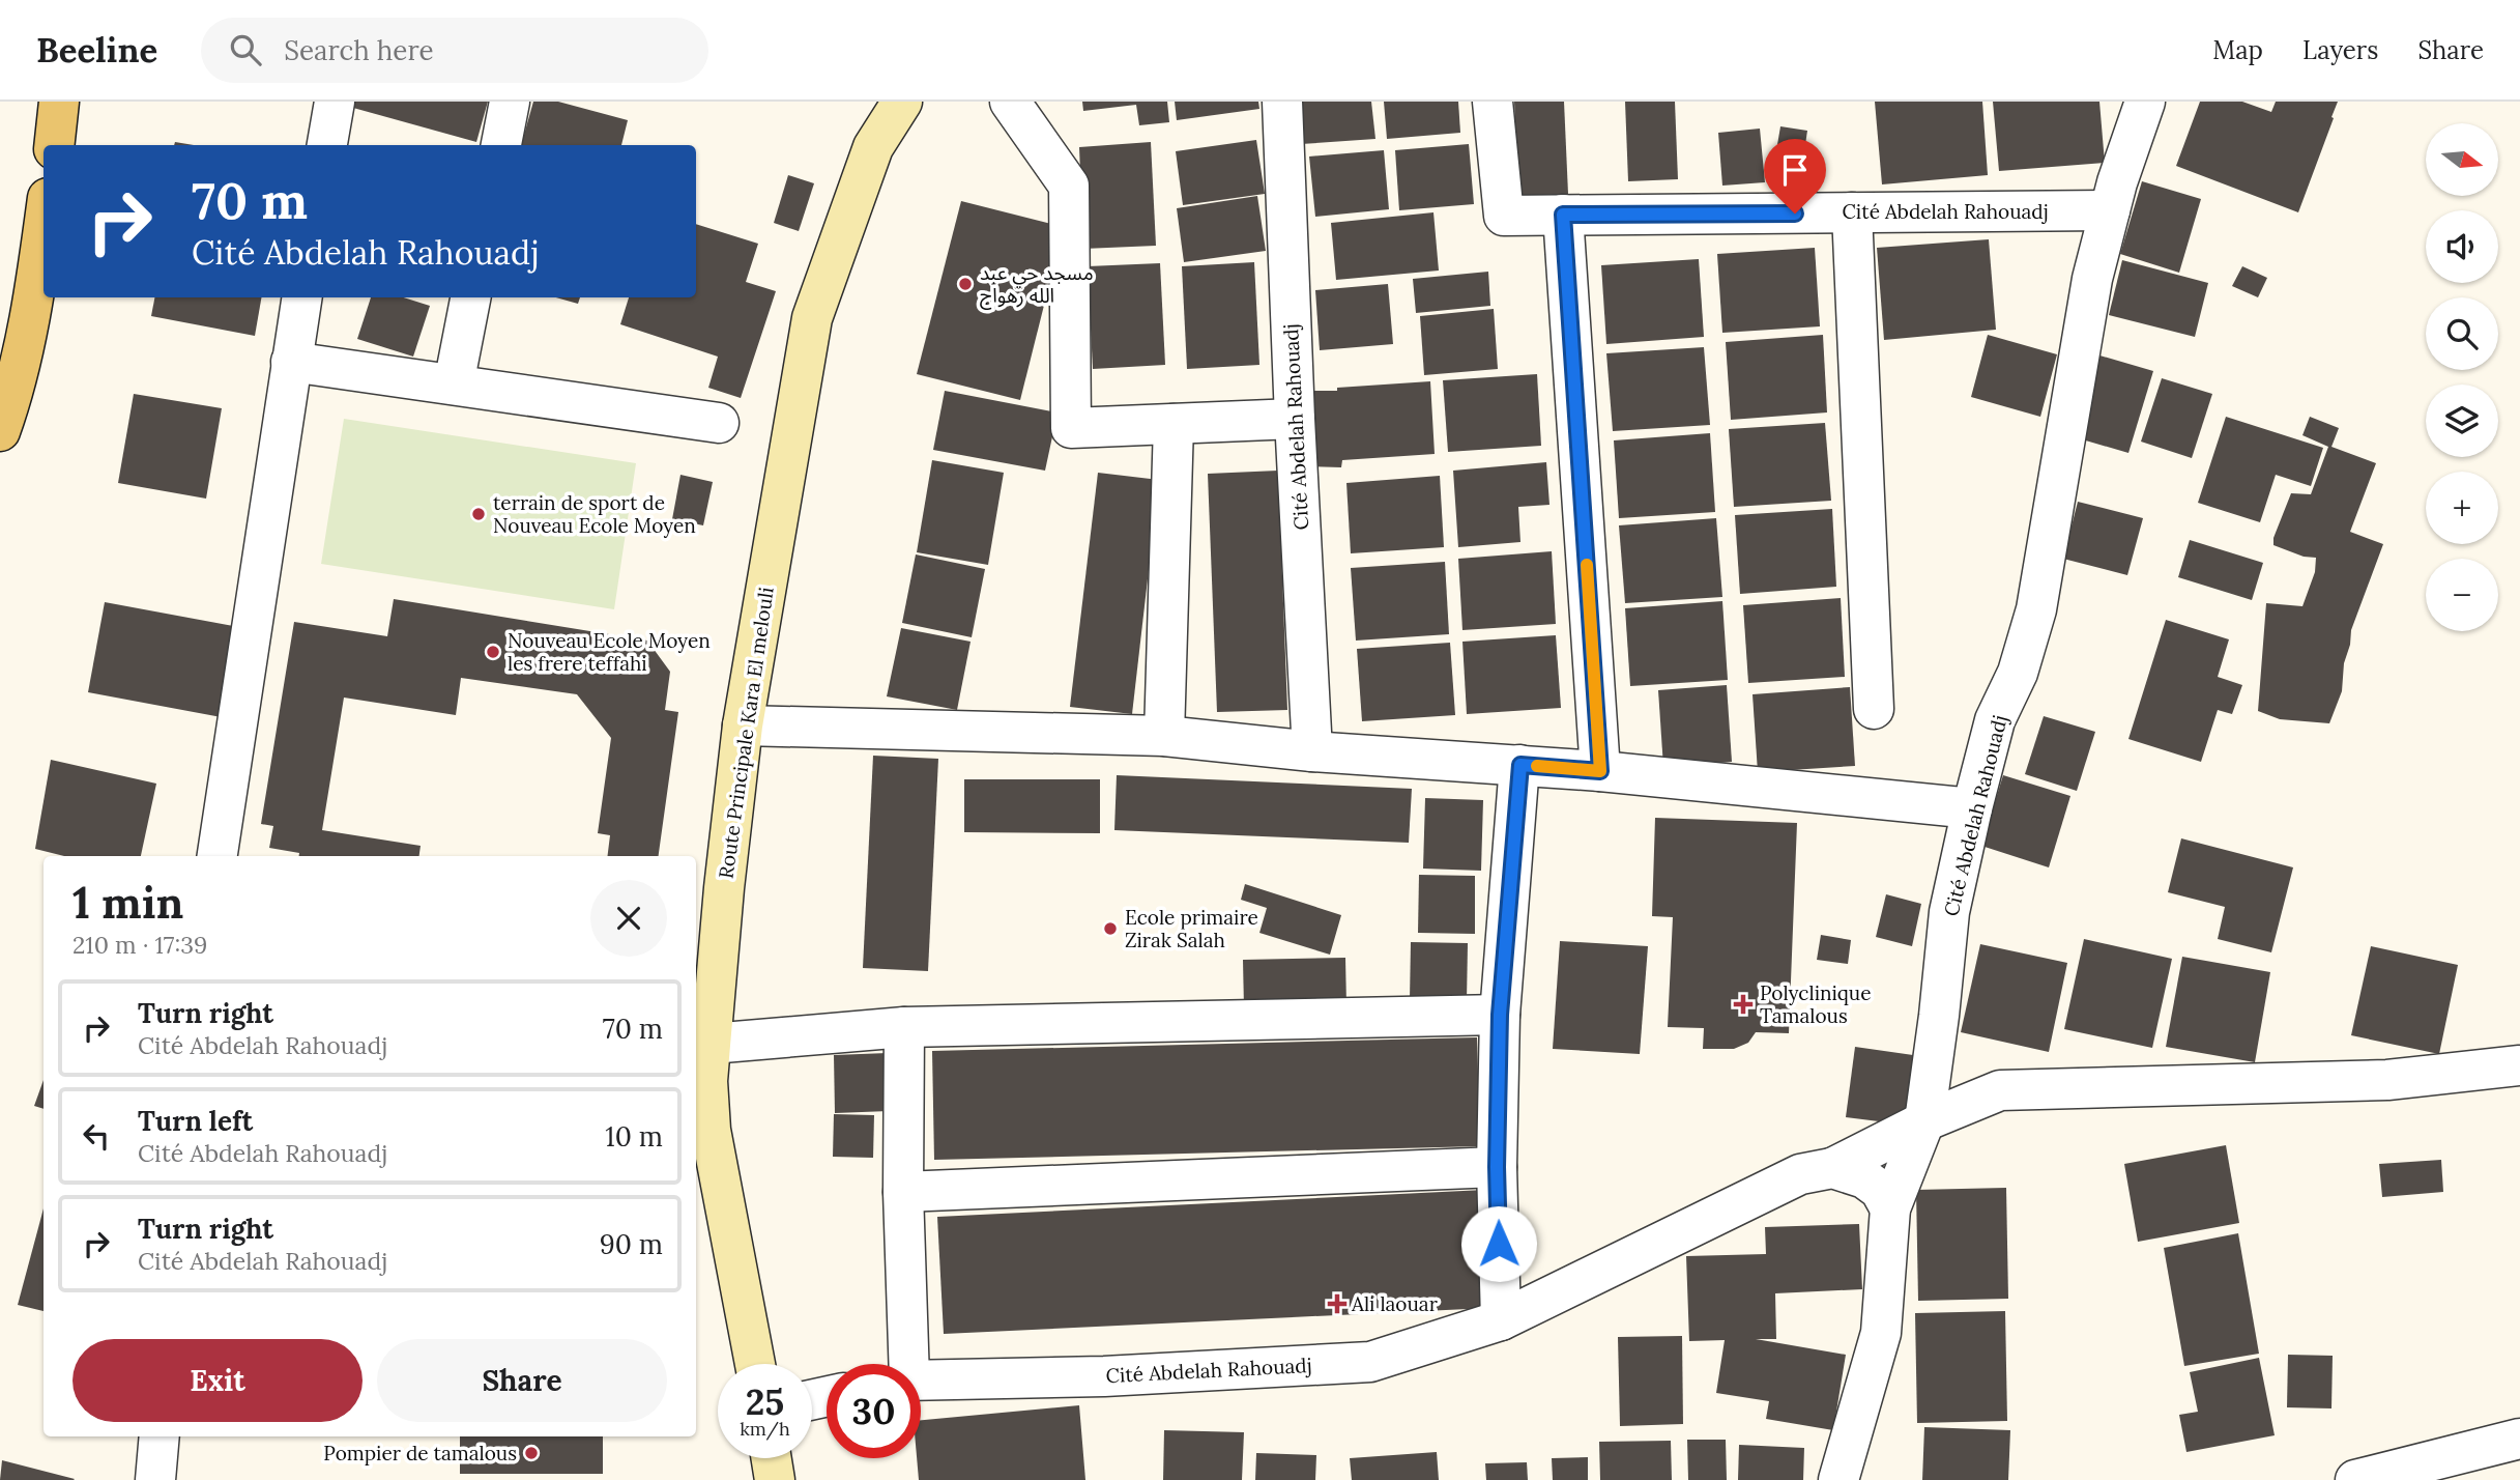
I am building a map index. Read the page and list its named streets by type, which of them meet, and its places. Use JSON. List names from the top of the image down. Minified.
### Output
{"streets":{"main road":["Route Principale Kara El melouli"],"street":["Cité Abdelah Rahouadj"]},"places":{"other":["مسجد حي عبد الله رهواج","terrain de sport de Nouveau Ecole Moyen","Nouveau Ecole Moyen les frere teffahi","Ecole primaire Zirak Salah","Pompier de tamalous"],"health":["Polyclinique Tamalous","Ali laouar"]},"north":"right","page":{"header":"Beeline","search":"Search here","nav":["Map","Layers","Share"],"map_buttons":["+","−"],"turn":["70 m","Cité Abdelah Rahouadj"],"heading":["1 min","210 m · 17:39"],"list":[{"name":"Turn right","note":"Cité Abdelah Rahouadj","value":"70 m"},{"name":"Turn left","note":"Cité Abdelah Rahouadj","value":"10 m"},{"name":"Turn right","note":"Cité Abdelah Rahouadj","value":"90 m"}],"buttons":["Exit","Share"],"speed":"25 km/h","limit":"30"}}
